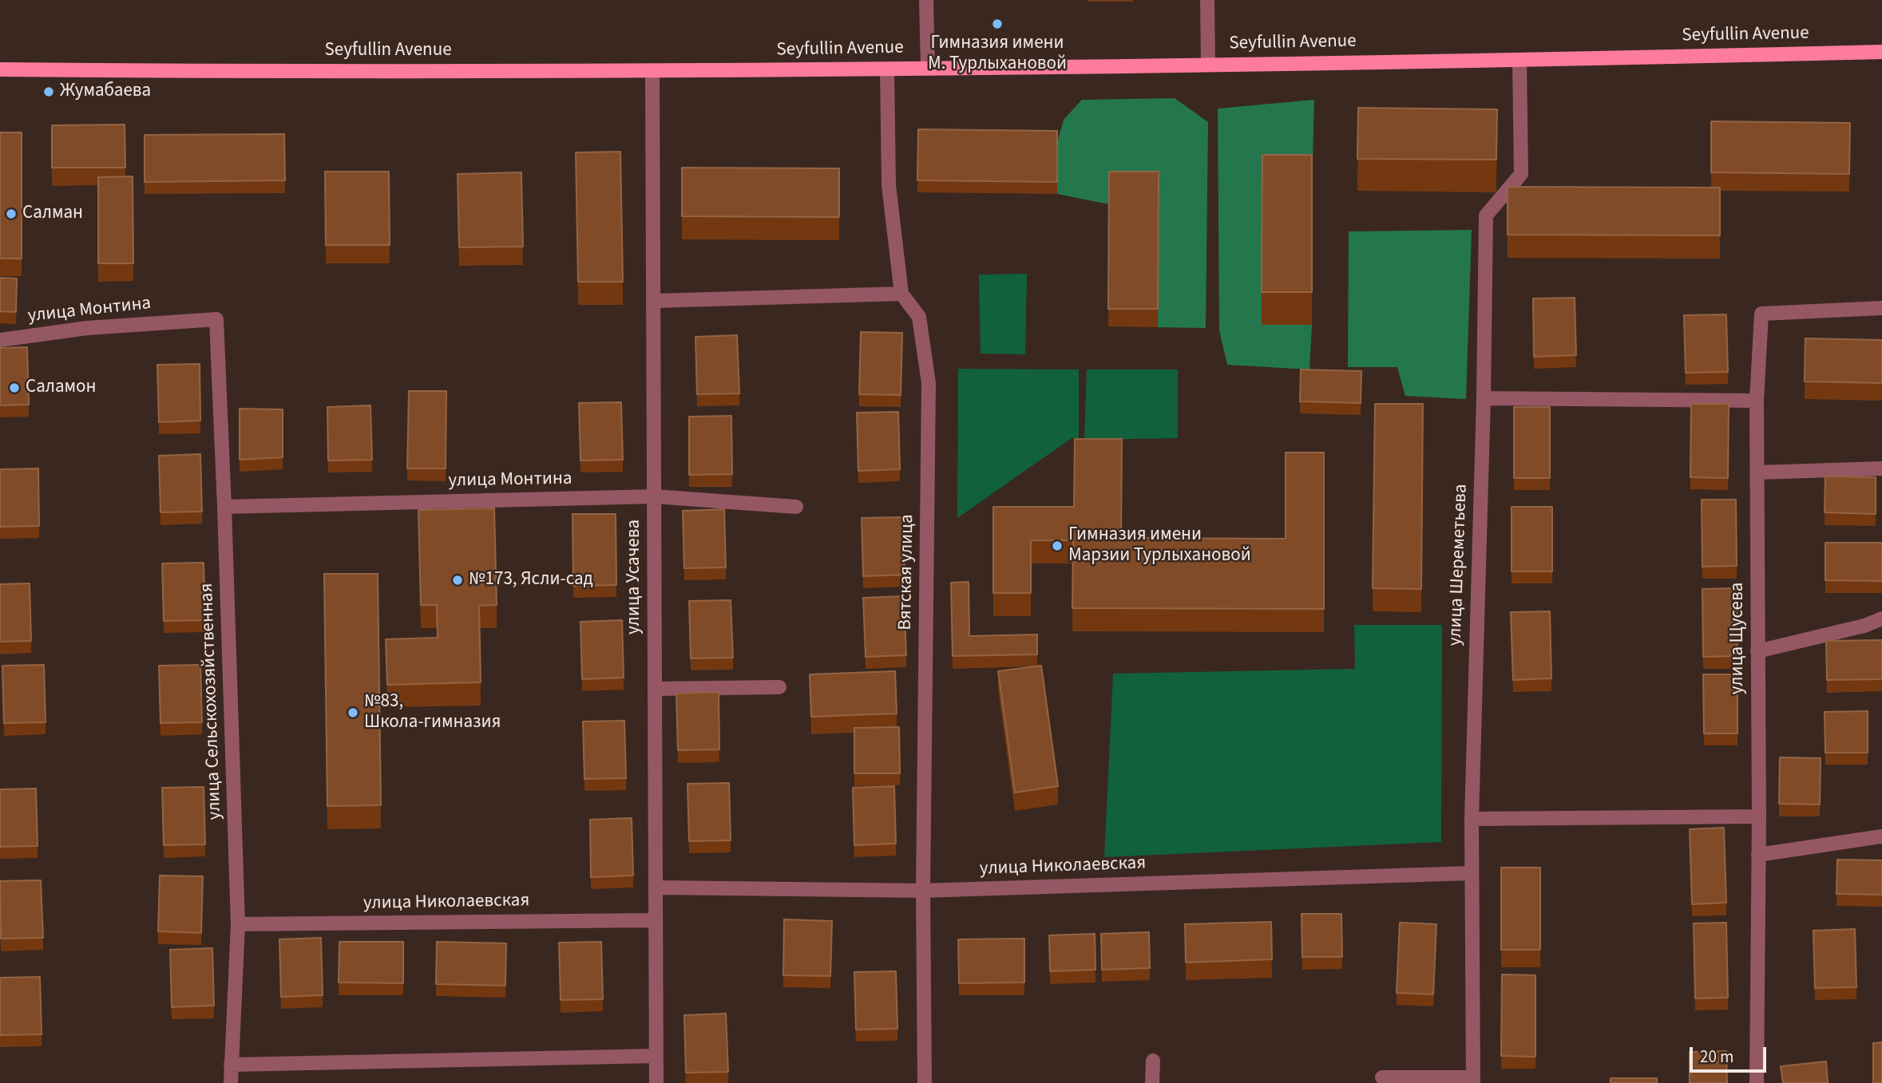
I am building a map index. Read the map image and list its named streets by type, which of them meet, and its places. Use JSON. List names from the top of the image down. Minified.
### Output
{"streets":{"main road":["Seyfullin Avenue"],"street":["улица Монтина","улица Шереметьева","Вятская улица","улица Усачева","улица Щусева","улица Сельскохозяйственная","улица Николаевская"]},"crossings":[["Seyfullin Avenue","улица Шереметьева"],["Seyfullin Avenue","улица Усачева"],["улица Монтина","улица Усачева"],["улица Монтина","улица Сельскохозяйственная"],["улица Шереметьева","улица Николаевская"],["Вятская улица","улица Николаевская"],["улица Усачева","улица Николаевская"],["улица Сельскохозяйственная","улица Николаевская"]],"places":["Гимназия имени М. Турлыхановой","Жумабаева","Салман","Саламон","Гимназия имени Марзии Турлыхановой","№173, Ясли-сад","№83, Школа-гимназия"],"scale_bar":"20 m"}
